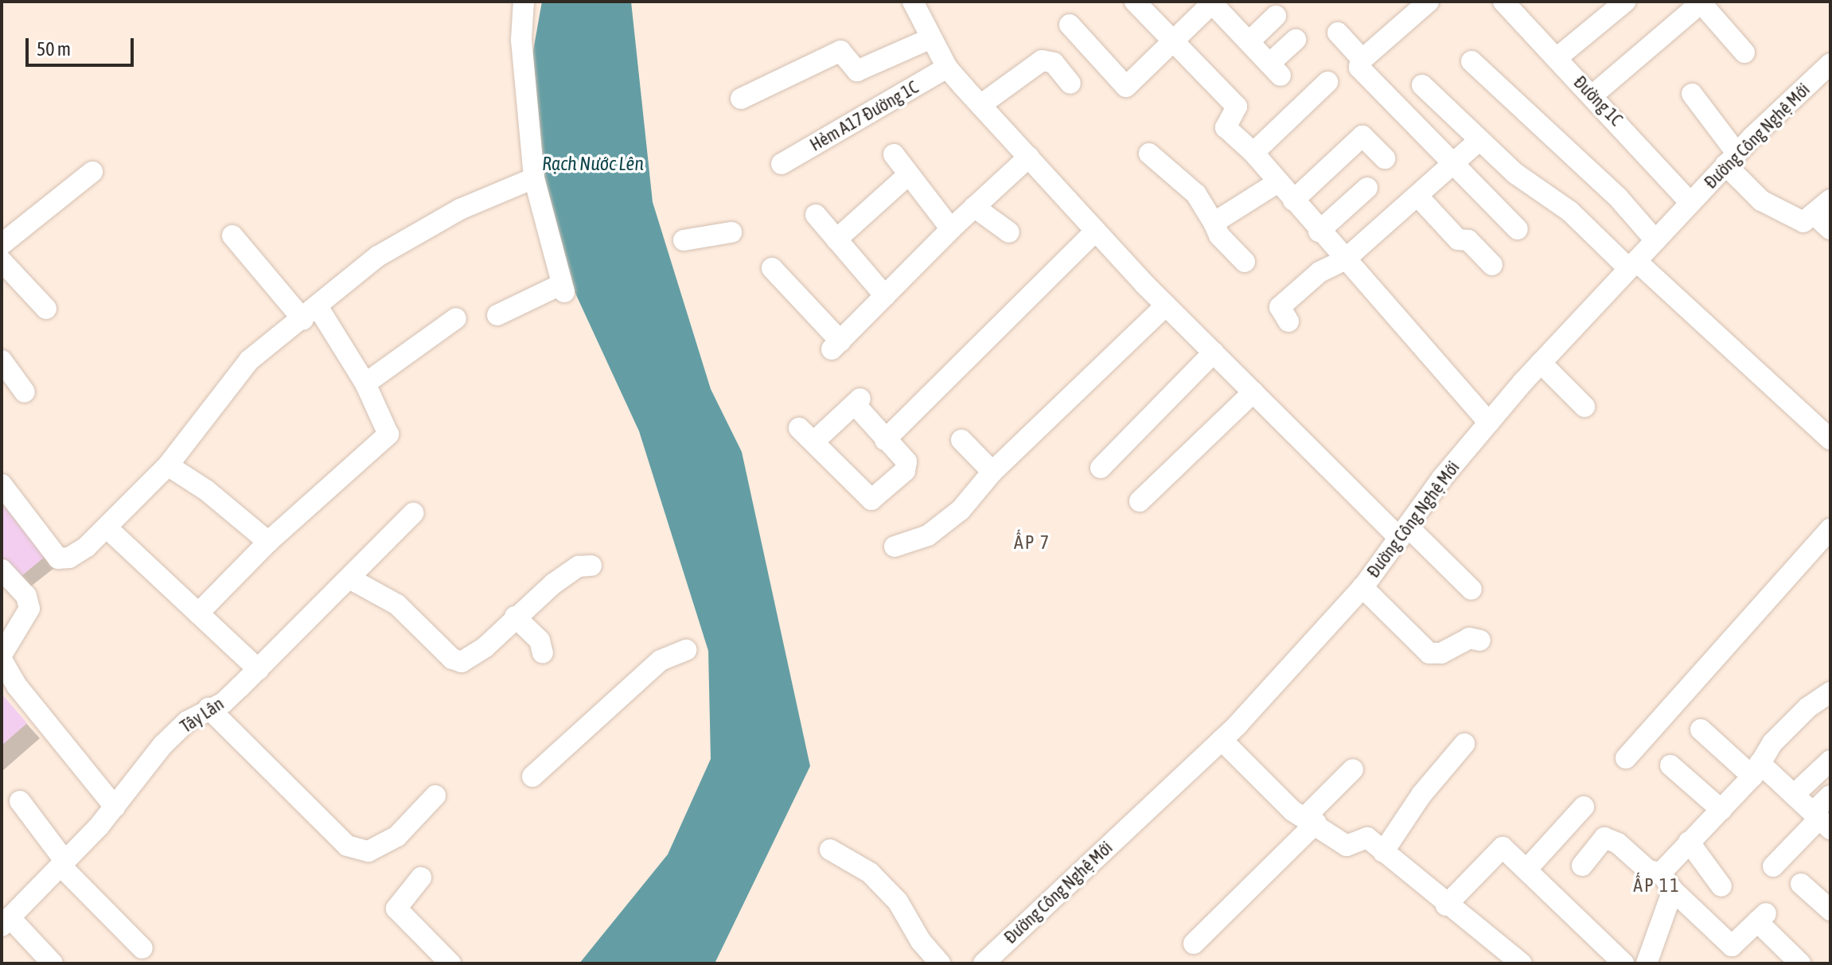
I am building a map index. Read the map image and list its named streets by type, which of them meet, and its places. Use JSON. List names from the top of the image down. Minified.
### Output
{"streets":{"street":["Đường 1C","Hẻm A17 Đường 1C","Đường Công Nghệ Mới","Tây Lân"]},"crossings":[["Đường 1C","Đường Công Nghệ Mới"]],"districts":["ẤP 7","ẤP 11"],"water":["Rạch Nước Lên"],"scale_bar":"50 m"}
